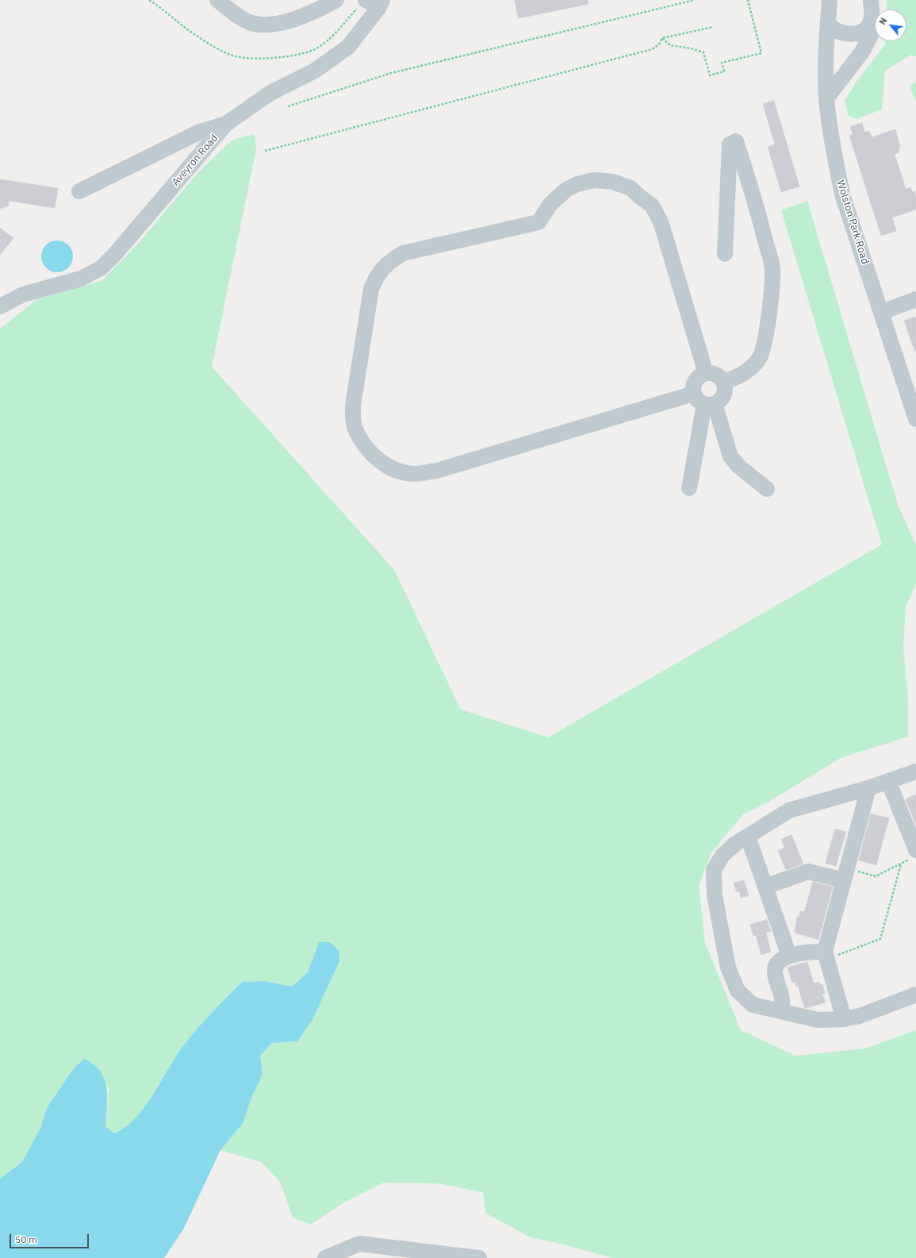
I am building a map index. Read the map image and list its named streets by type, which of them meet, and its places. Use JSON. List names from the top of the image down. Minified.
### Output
{"streets":{"street":["Aveyron Road","Wolston Park Road"]},"scale_bar":"50 m","north":"top left"}
